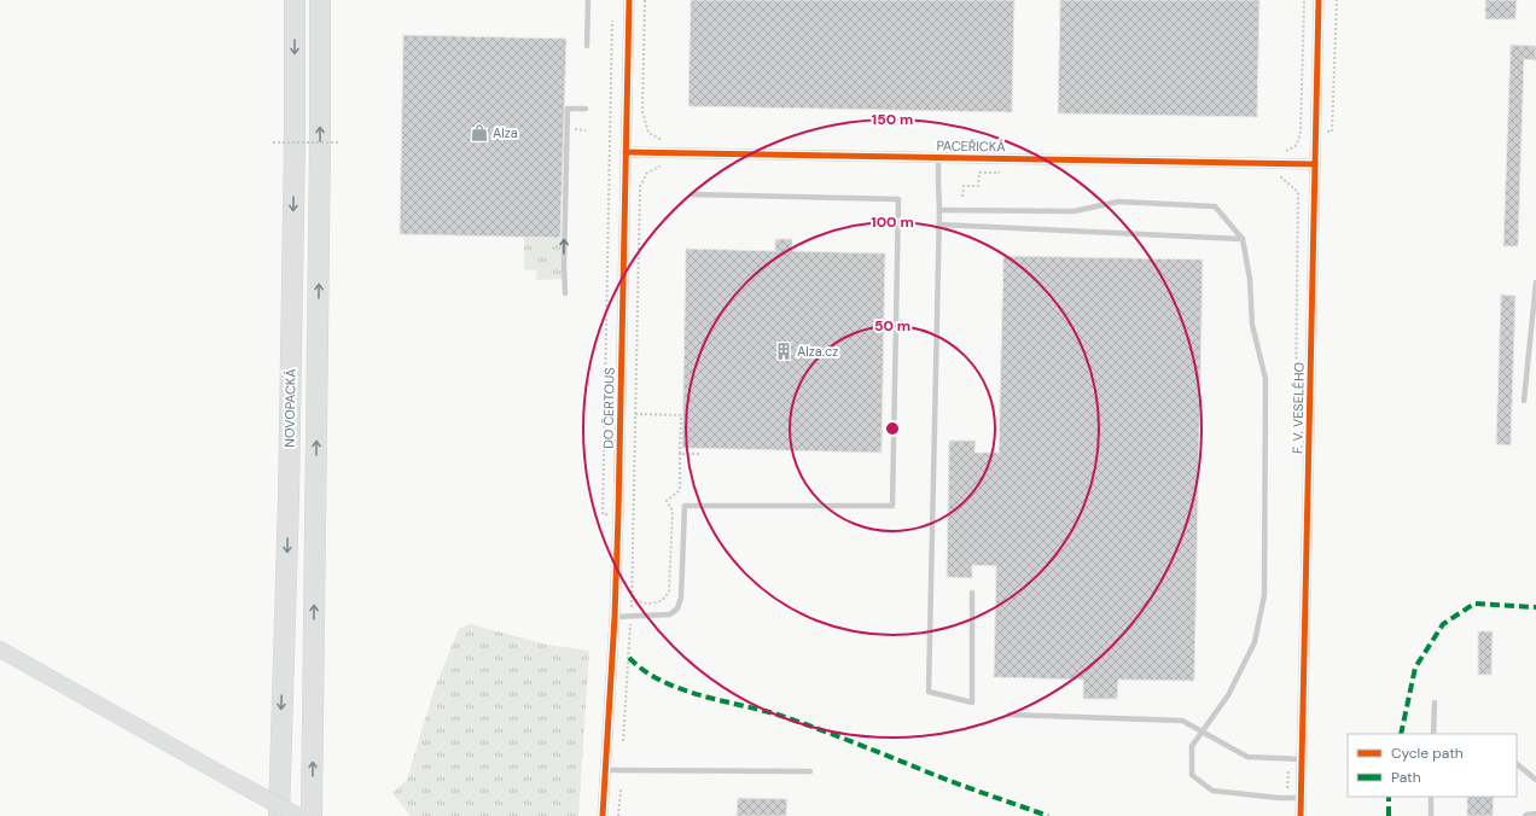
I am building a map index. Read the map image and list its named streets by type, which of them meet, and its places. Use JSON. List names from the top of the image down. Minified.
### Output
{"streets":{"highway":["NOVOPACKÁ"],"street":["PACEŘICKÁ","DO ČERTOUS","F. V. VESELÉHO"]},"crossings":[["PACEŘICKÁ","DO ČERTOUS"],["PACEŘICKÁ","F. V. VESELÉHO"]],"places":{"shop":["Alza"],"building":["Alza.cz"]},"legend":["Cycle path","Path"],"rings":["150 m","100 m","50 m"]}
